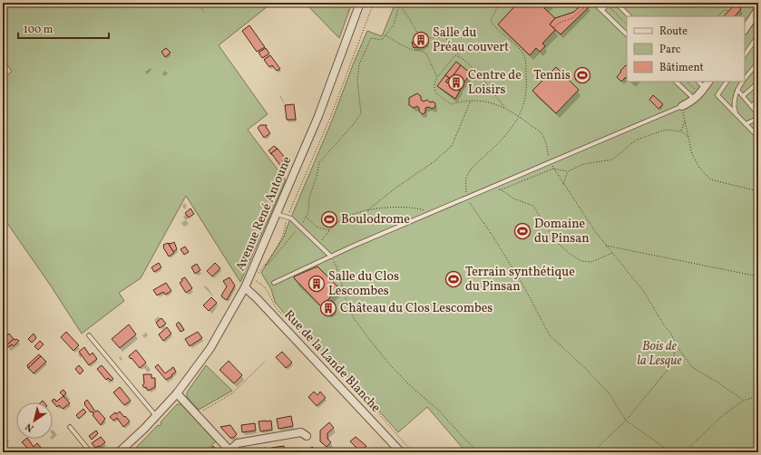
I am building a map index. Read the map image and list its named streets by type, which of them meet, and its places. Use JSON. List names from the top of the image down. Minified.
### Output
{"streets":{"street":["Avenue René Antoune","Rue de la Lande Blanche"]},"crossings":[["Avenue René Antoune","Rue de la Lande Blanche"]],"parks":["Bois de la Lesque"],"places":{"building":["Salle du Préau couvert","Centre de Loisirs","Salle du Clos Lescombes","Château du Clos Lescombes"],"sports":["Tennis","Boulodrome","Domaine du Pinsan","Terrain synthétique du Pinsan"]},"legend":["Route","Parc","Bâtiment"],"scale_bar":"100 m","north":"bottom left"}
